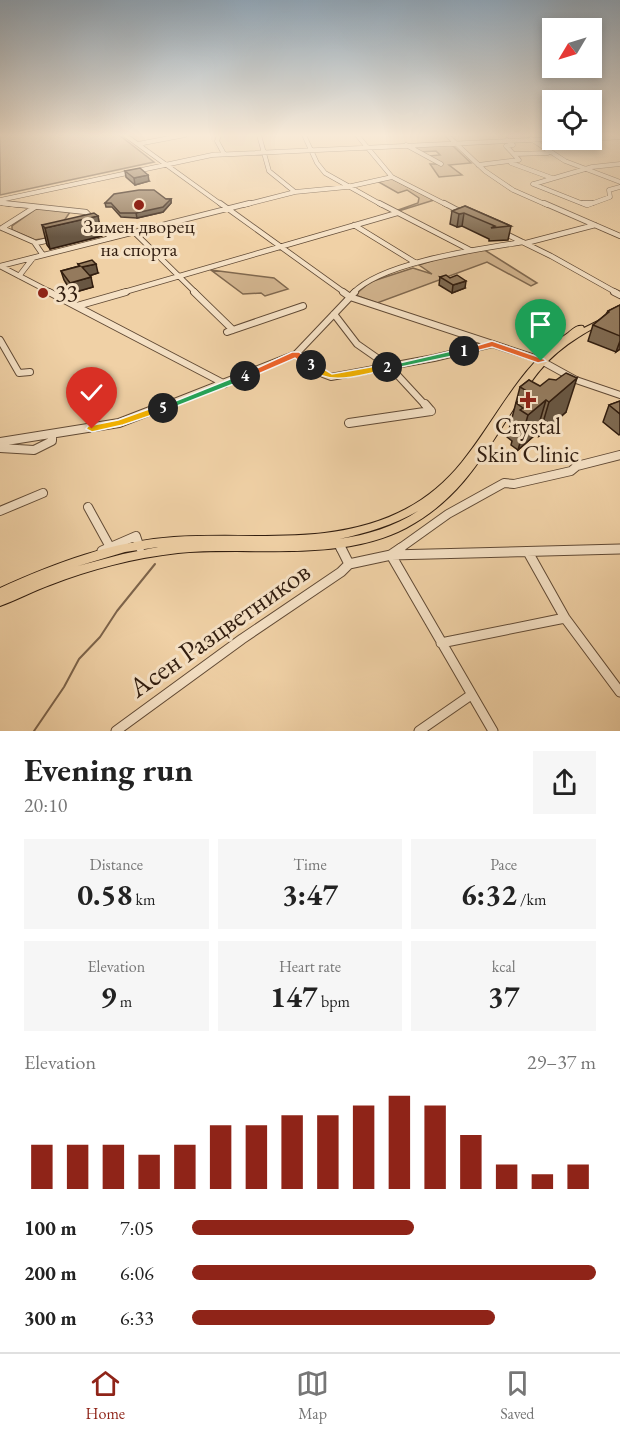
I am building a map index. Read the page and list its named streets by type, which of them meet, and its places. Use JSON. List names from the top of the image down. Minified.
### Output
{"streets":{"street":["Асен Разцветников"]},"places":{"other":["Зимен дворец на спорта","33"],"health":["Crystal Skin Clinic"]},"north":"bottom left","page":{"pins":["1","3","2","4","5"],"heading":["Evening run","20:10"],"stats":[["Distance","0.58 km"],["Time","3:47"],["Pace","6:32 /km"],["Elevation","9 m"],["Heart rate","147 bpm"],["kcal","37"]],"chart":["Elevation","29–37 m"],"list":[{"name":"100 m","note":"7:05"},{"name":"200 m","note":"6:06"},{"name":"300 m","note":"6:33"}],"tabs":["Home","Map","Saved"]}}
